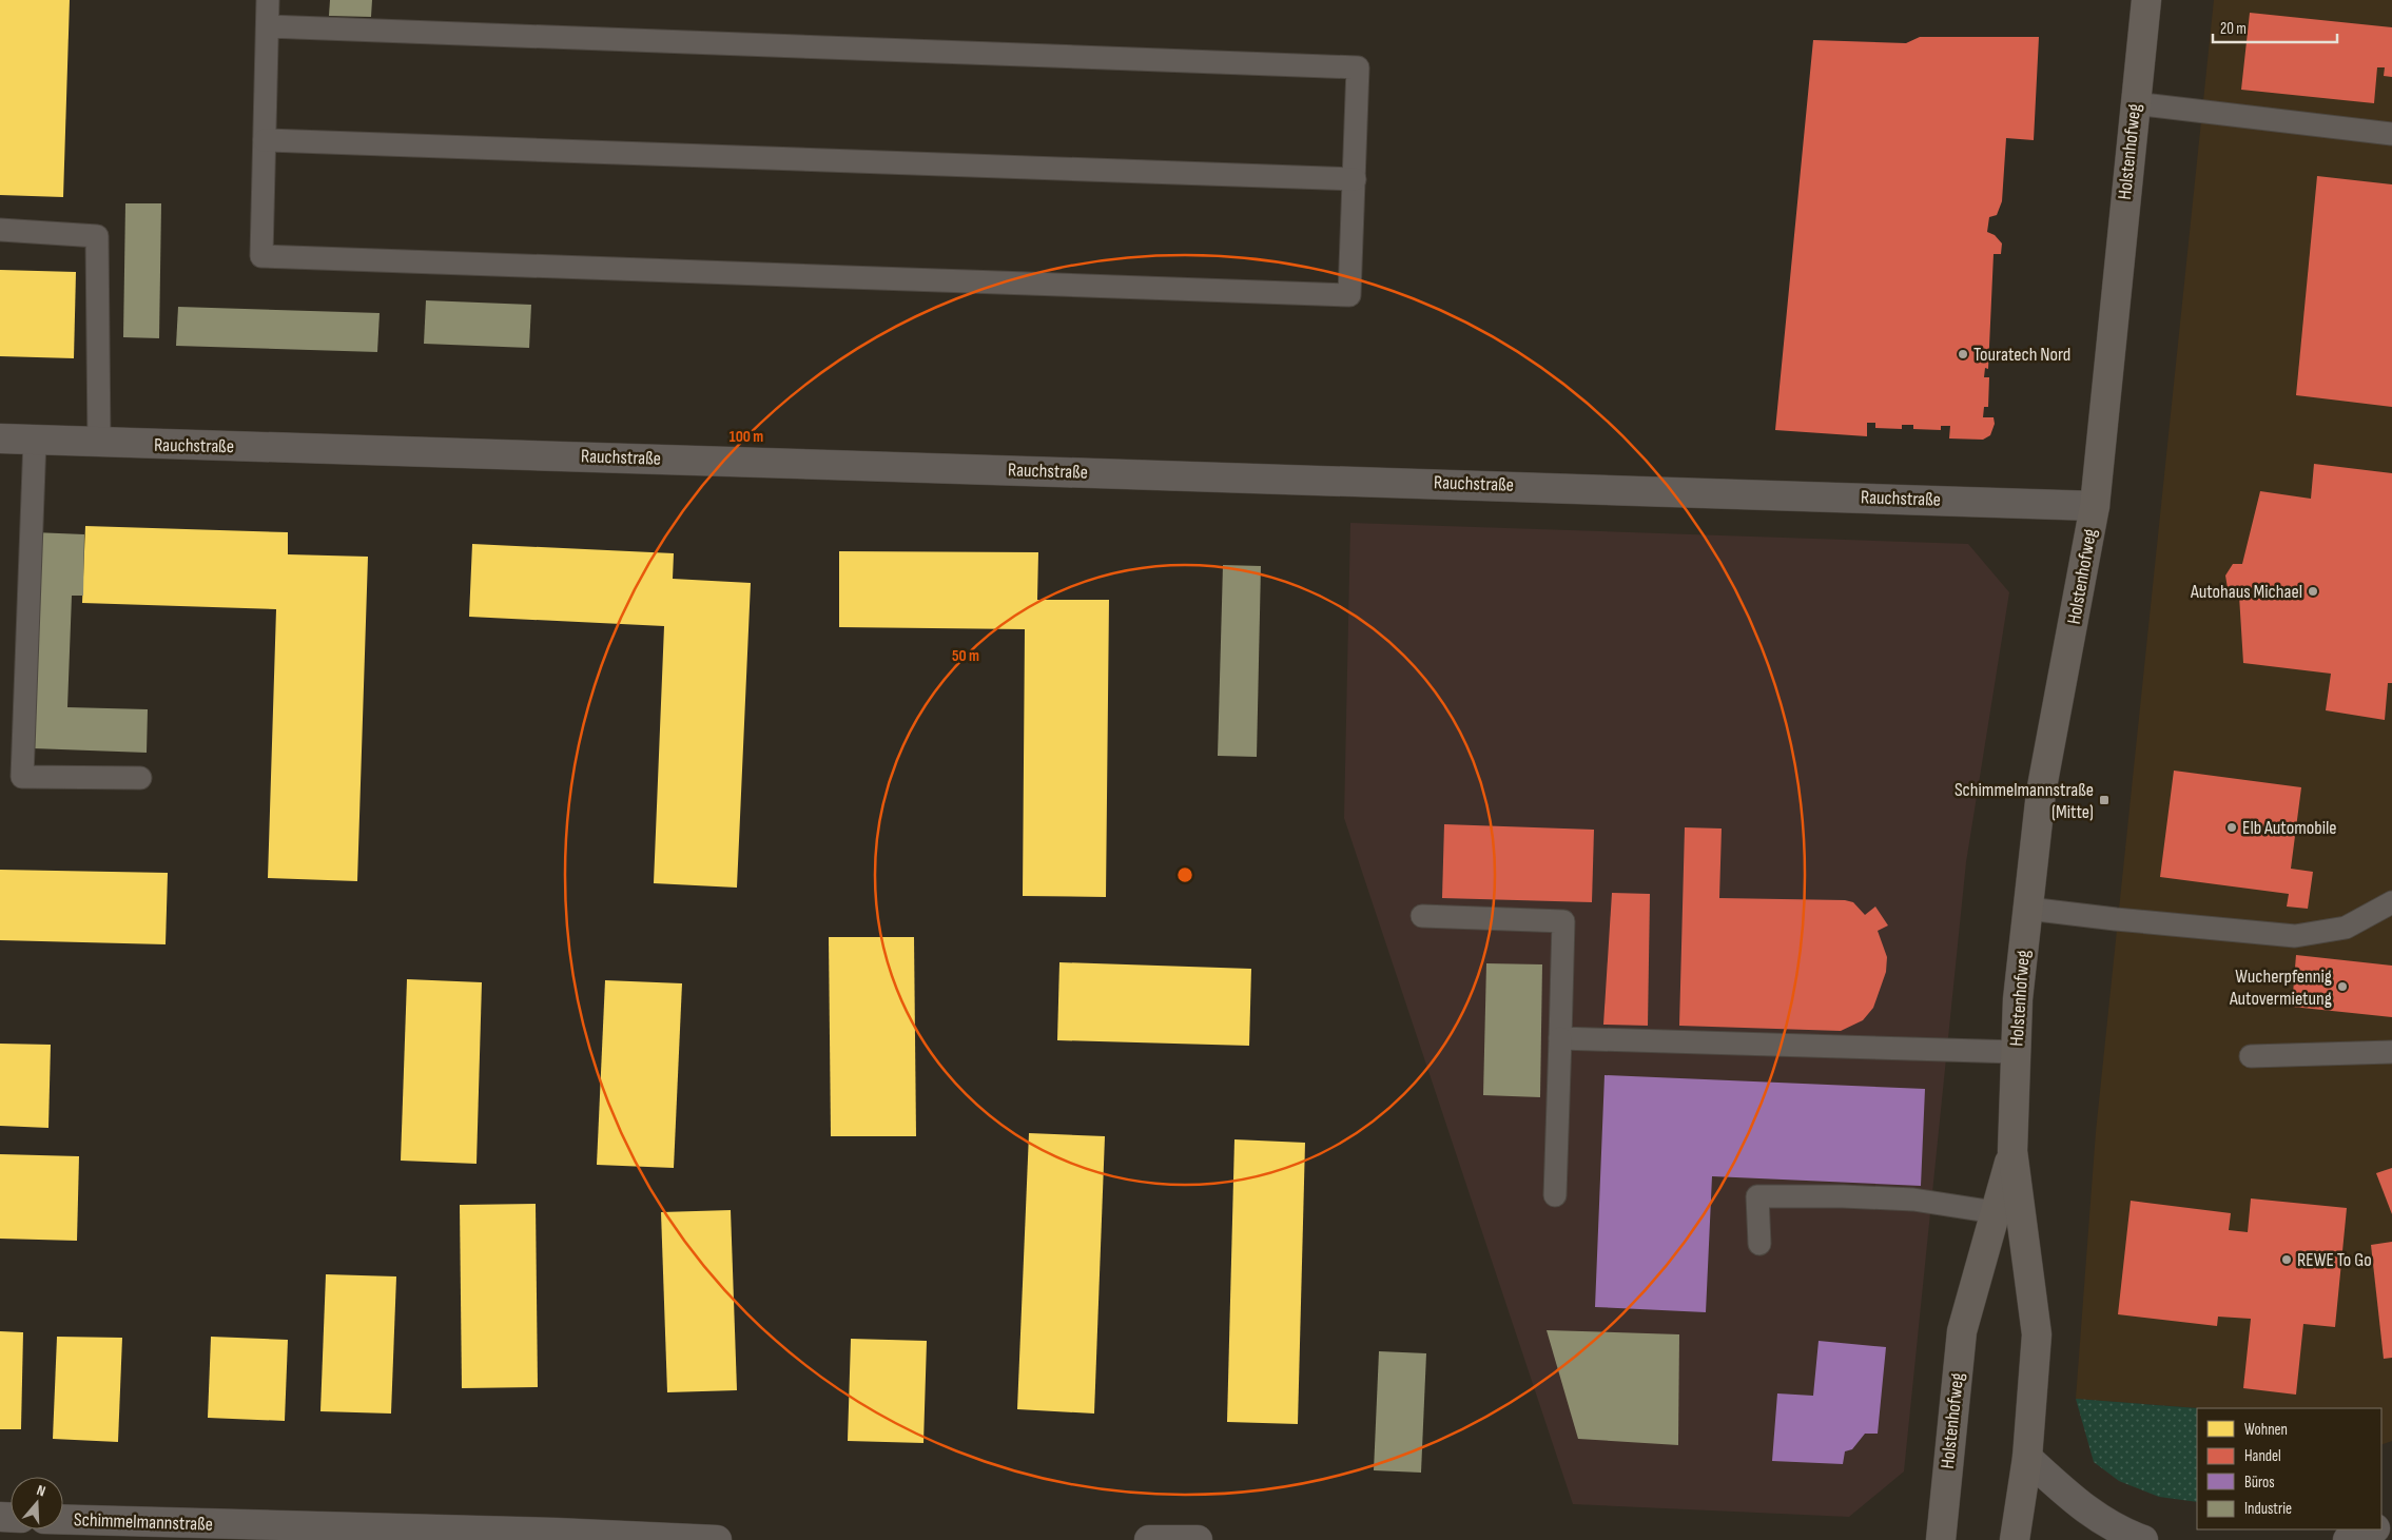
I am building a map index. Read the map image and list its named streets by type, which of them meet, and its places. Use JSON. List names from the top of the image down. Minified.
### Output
{"streets":{"main road":["Holstenhofweg"],"street":["Rauchstraße","Schimmelmannstraße"]},"crossings":[["Holstenhofweg","Rauchstraße"]],"places":{"other":["Touratech Nord","Autohaus Michael","Elb Automobile","Wucherpfennig Autovermietung","REWE To Go"],"transit":["Schimmelmannstraße (Mitte)"]},"legend":["Wohnen","Handel","Büros","Industrie"],"scale_bar":"20 m","north":"top","rings":["100 m","50 m"]}
